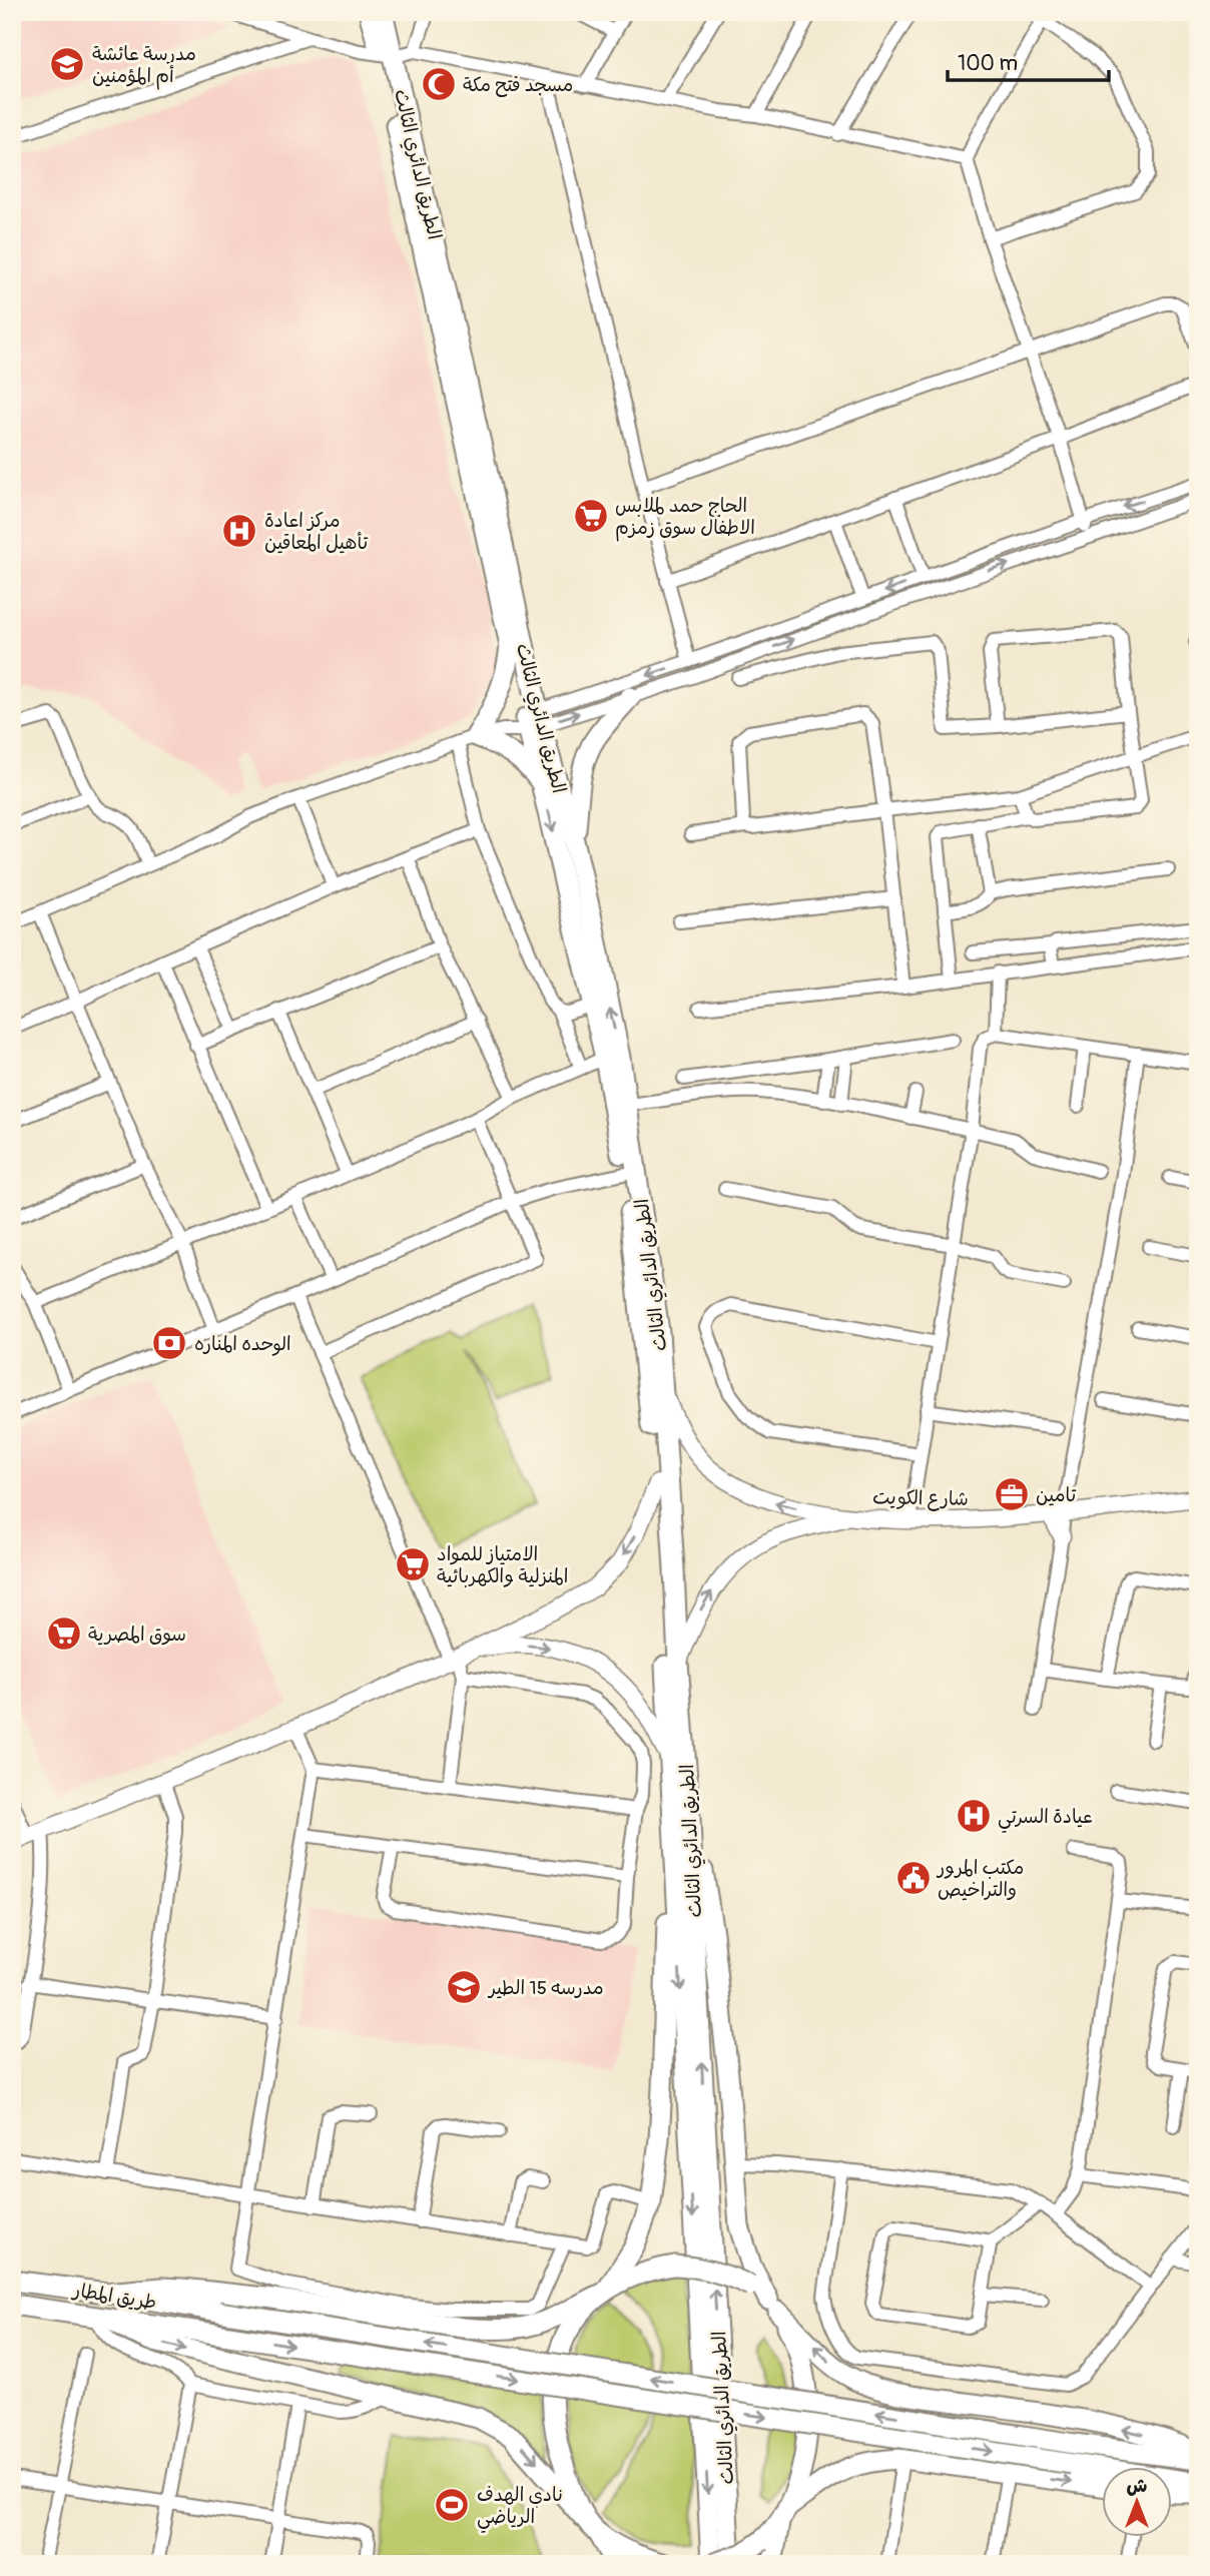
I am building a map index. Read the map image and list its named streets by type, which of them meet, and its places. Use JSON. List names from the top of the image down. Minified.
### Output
{"streets":{"highway":["الطريق الدائري الثالث","طريق المطار"],"main road":["شارع الكويت"]},"crossings":[["الطريق الدائري الثالث","شارع الكويت"]],"places":{"school or university":["مدرسة عائشة أم المؤمنين","مدرسه 15 الطير"],"mosque":["مسجد فتح مكة"],"supermarket":["الحاج حمد لملابس الاطفال سوق زمزم","الامتياز للمواد المنزلية والكهربائية","سوق المصرية"],"hospital":["مركز اعادة تأهيل المعاقين","عيادة السرتي"],"bank":["الوحده المناره"],"office":["تامين"],"public building":["مكتب المرور والتراخيص"],"sports":["نادي الهدف الرياضي"]},"scale_bar":"100 m","north":"top"}
